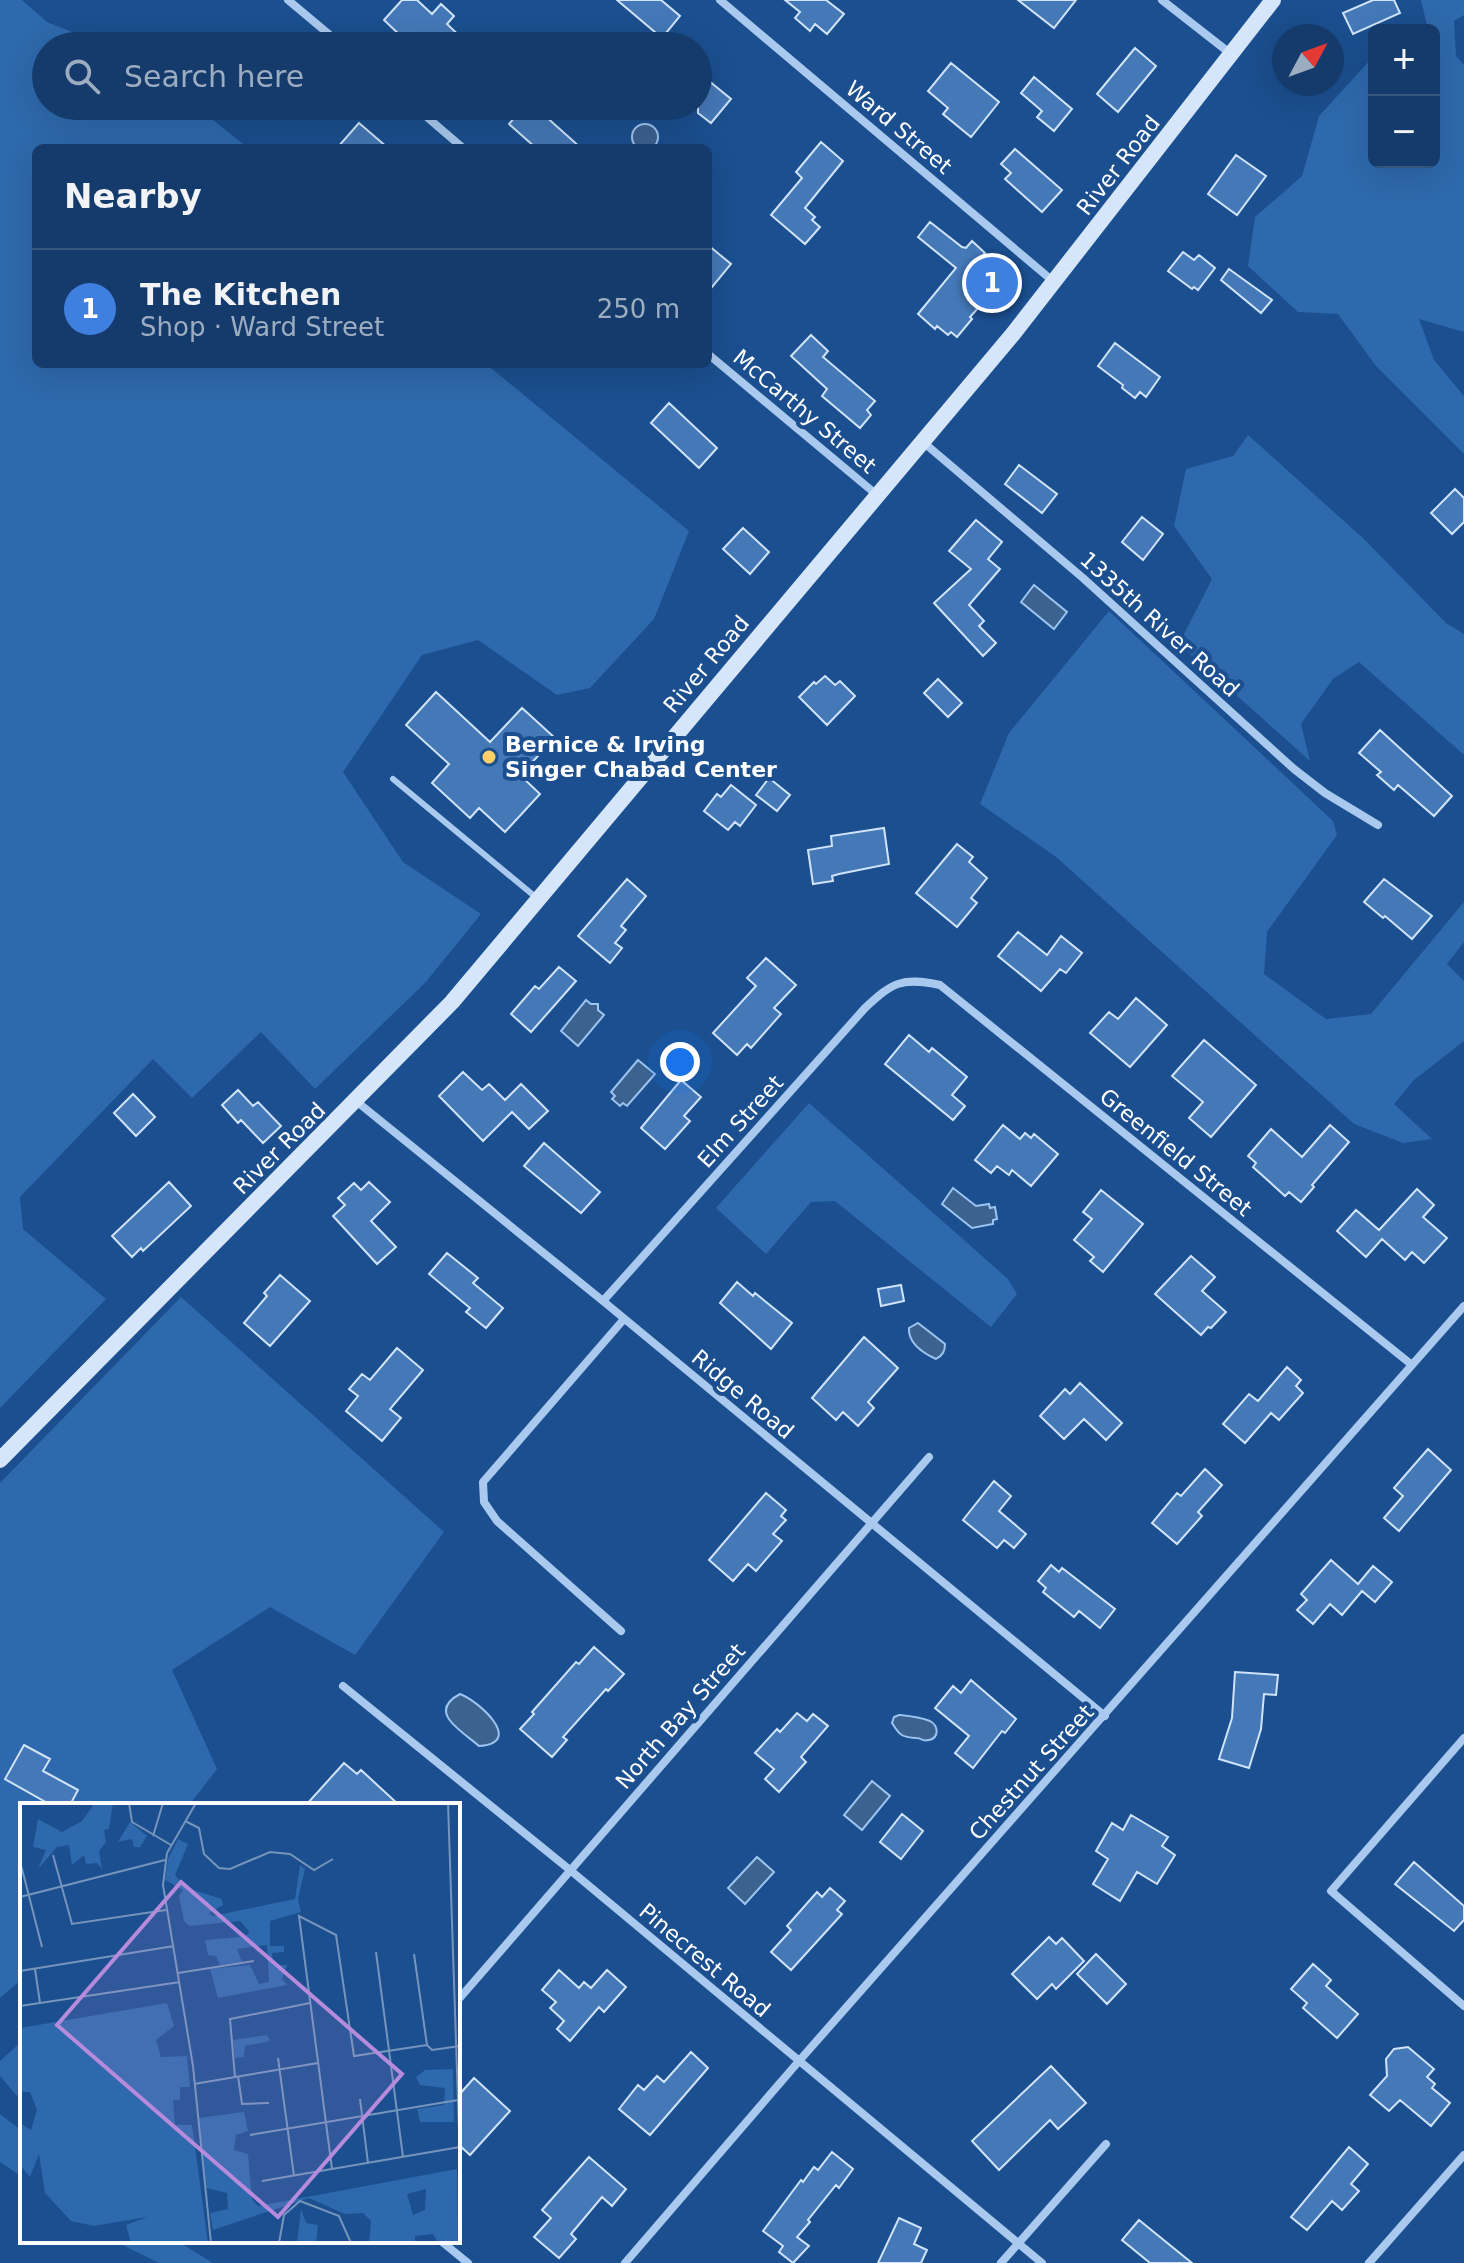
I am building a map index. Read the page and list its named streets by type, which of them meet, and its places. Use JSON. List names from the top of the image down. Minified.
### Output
{"streets":{"street":["Ward Street","River Road","McCarthy Street","1335th River Road","Elm Street","Greenfield Street","Ridge Road","North Bay Street","Chestnut Street","Pinecrest Road"]},"crossings":[["Ward Street","River Road"],["River Road","McCarthy Street"],["River Road","1335th River Road"],["River Road","Ridge Road"],["Elm Street","Greenfield Street"],["Elm Street","Ridge Road"],["Greenfield Street","Chestnut Street"],["Ridge Road","North Bay Street"],["Ridge Road","Chestnut Street"],["North Bay Street","Pinecrest Road"],["Chestnut Street","Pinecrest Road"]],"places":["Bernice & Irving Singer Chabad Center"],"north":"top right","page":{"map_buttons":["+","−"],"search":"Search here","heading":"Nearby","list":[{"mark":"1","name":"The Kitchen","note":"Shop · Ward Street","value":"250 m"}],"pins":"1"}}
